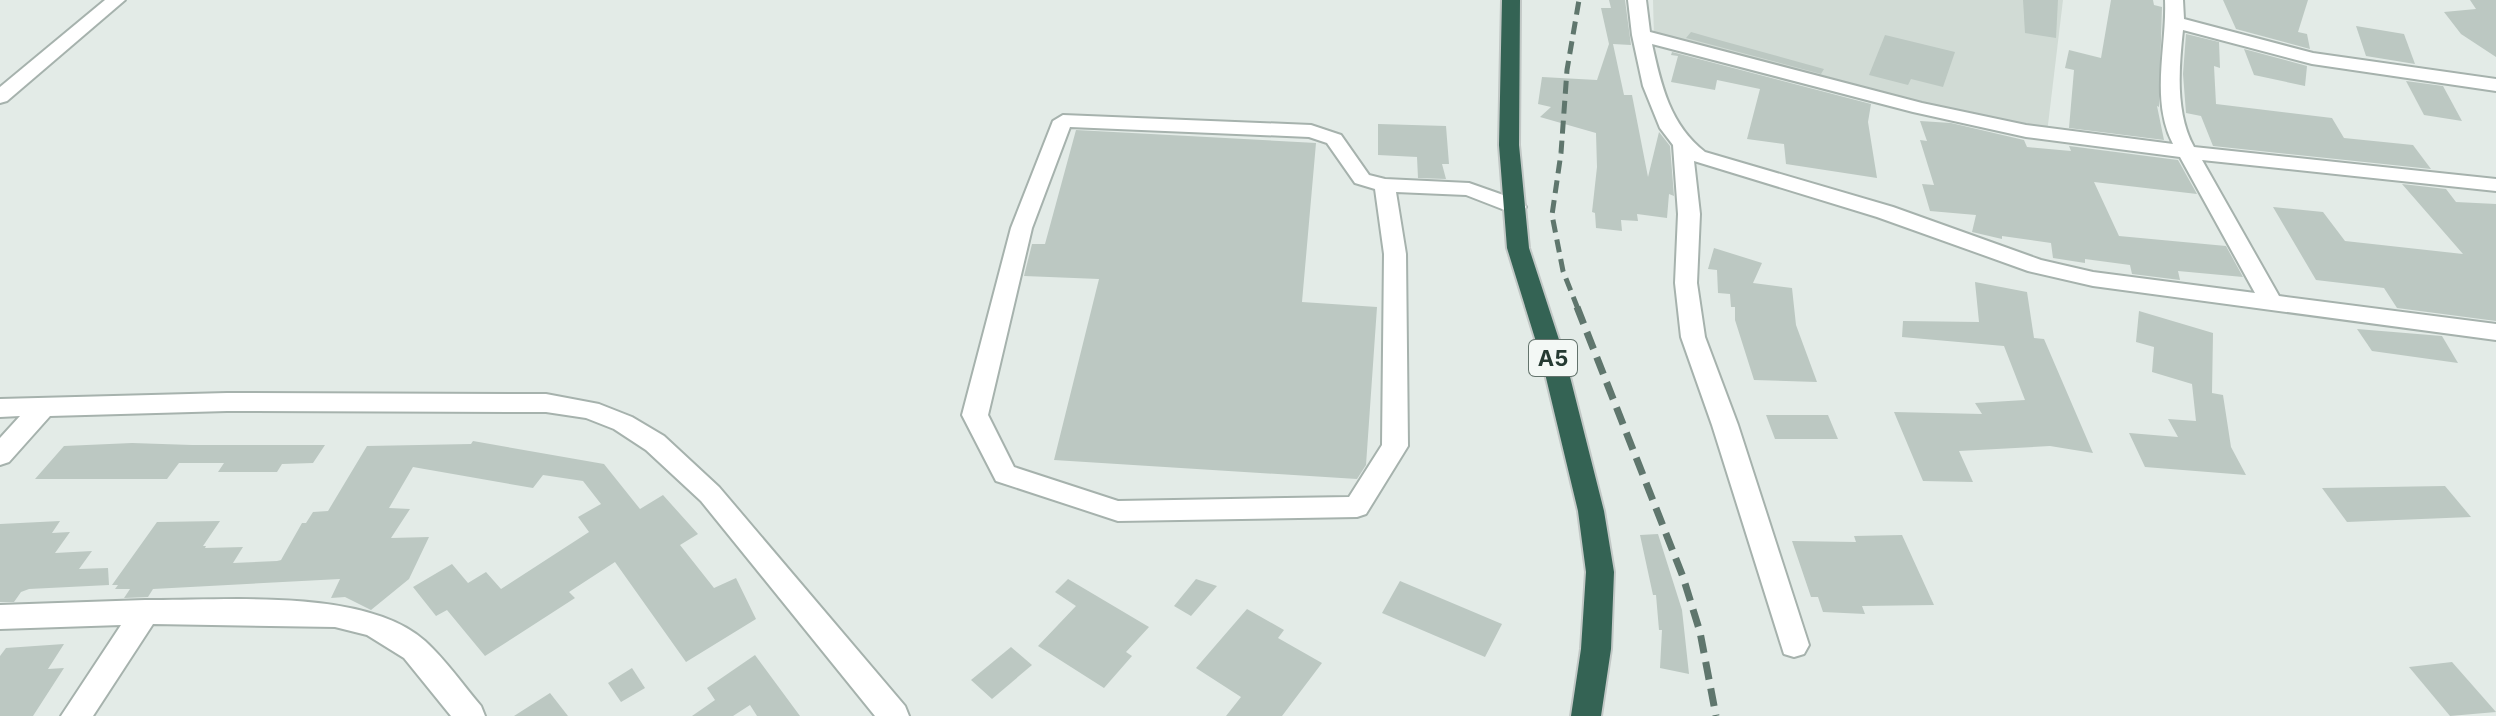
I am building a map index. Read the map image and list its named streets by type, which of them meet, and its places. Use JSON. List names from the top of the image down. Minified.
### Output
{"streets":{"highway":["A5"]}}
